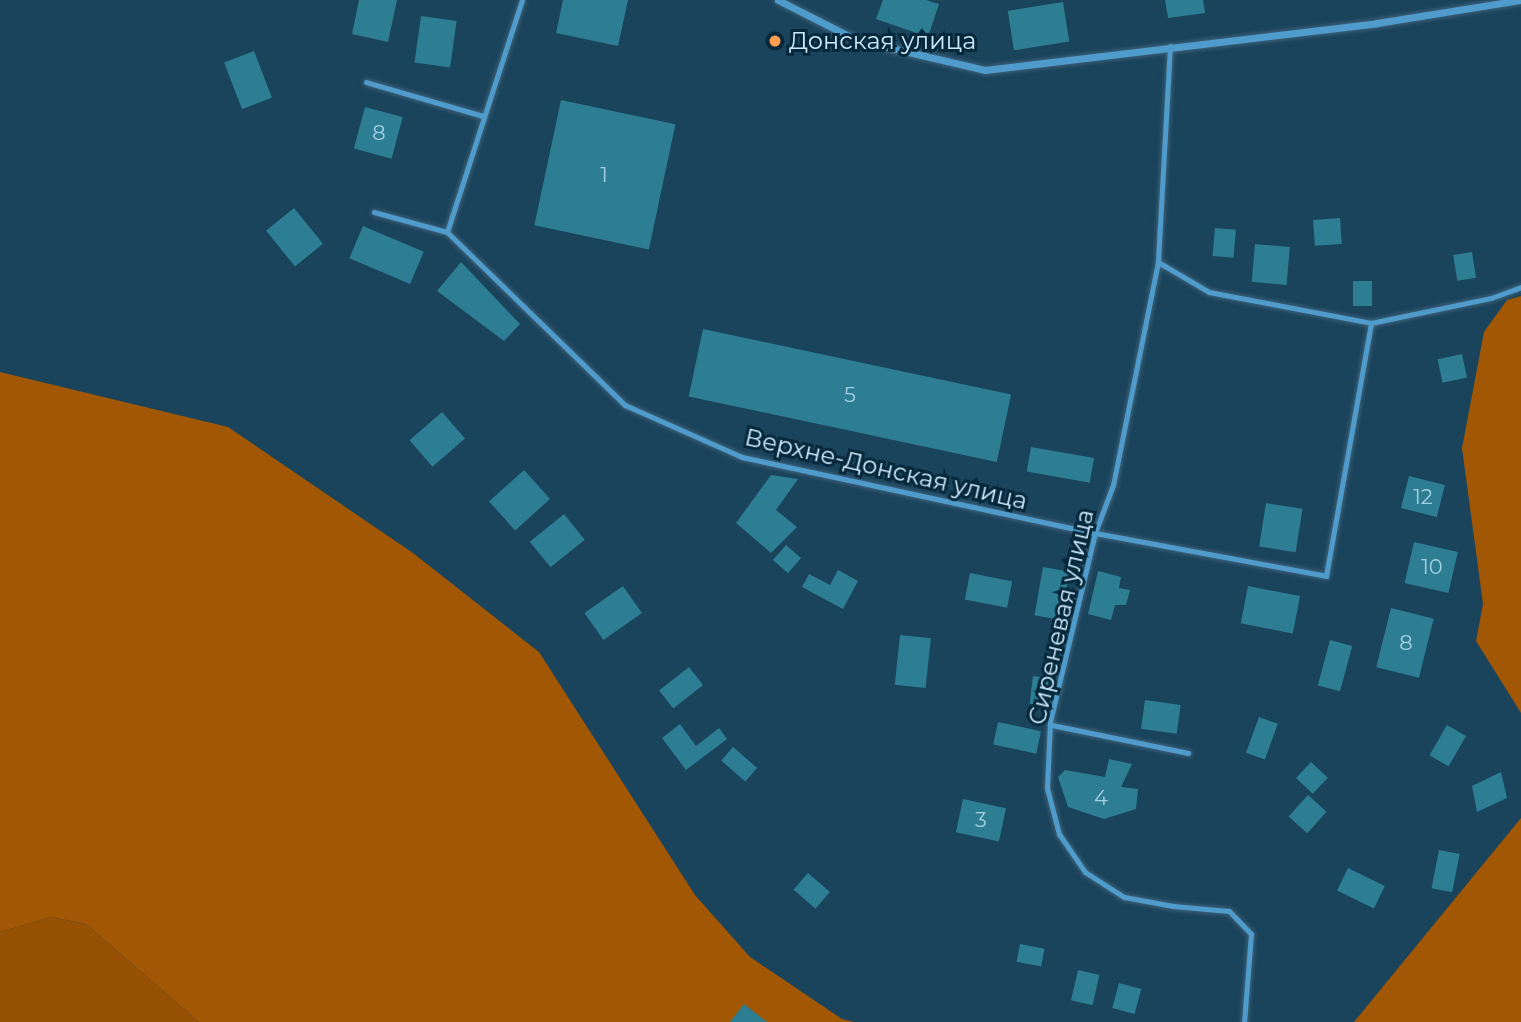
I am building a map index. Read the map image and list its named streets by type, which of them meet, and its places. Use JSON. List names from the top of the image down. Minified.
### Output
{"streets":{"lane":["Верхне-Донская улица","Сиреневая улица"]},"crossings":[["Верхне-Донская улица","Сиреневая улица"]],"places":["Донская улица"],"house_numbers":["8","1","5","12","10","8","4","3"]}
